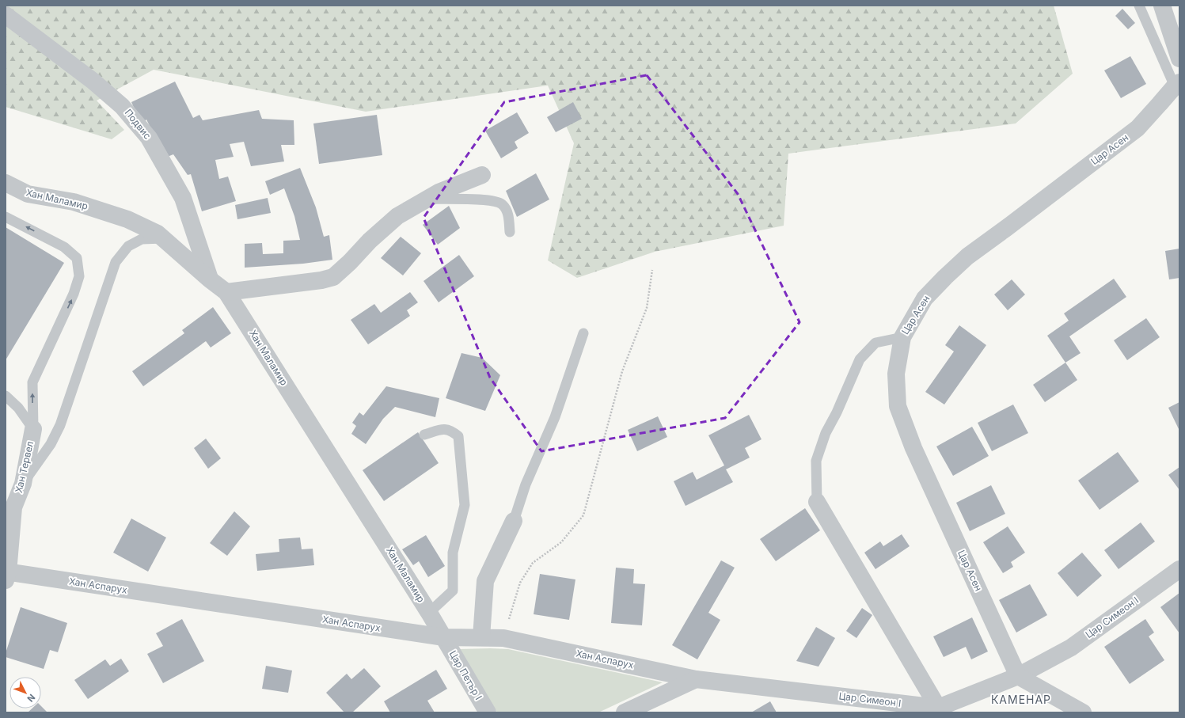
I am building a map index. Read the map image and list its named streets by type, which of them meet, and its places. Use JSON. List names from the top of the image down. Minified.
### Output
{"streets":{"street":["Подвис","Цар Асен","Хан Маламир","Хан Тервел","Хан Аспарух","Цар Симеон I","Цар Петър I"]},"crossings":[["Подвис","Хан Маламир"],["Цар Асен","Цар Симеон I"],["Хан Маламир","Хан Аспарух"],["Хан Маламир","Цар Петър I"],["Хан Тервел","Хан Аспарух"],["Хан Аспарух","Цар Симеон I"],["Хан Аспарух","Цар Петър I"]],"districts":["КАМЕНАР"],"north":"bottom right"}
